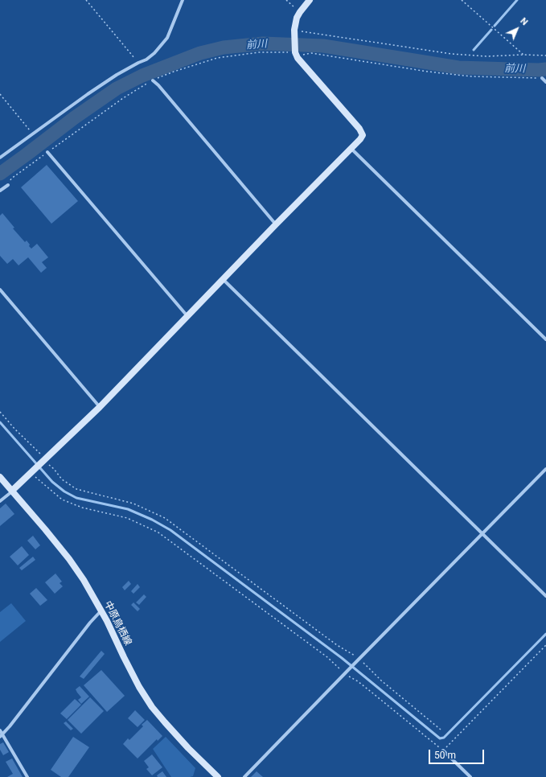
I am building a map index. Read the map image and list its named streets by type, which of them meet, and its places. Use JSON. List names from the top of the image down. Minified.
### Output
{"streets":{"street":["中原鳥栖線"]},"water":["前川"],"scale_bar":"50 m","north":"top right"}
